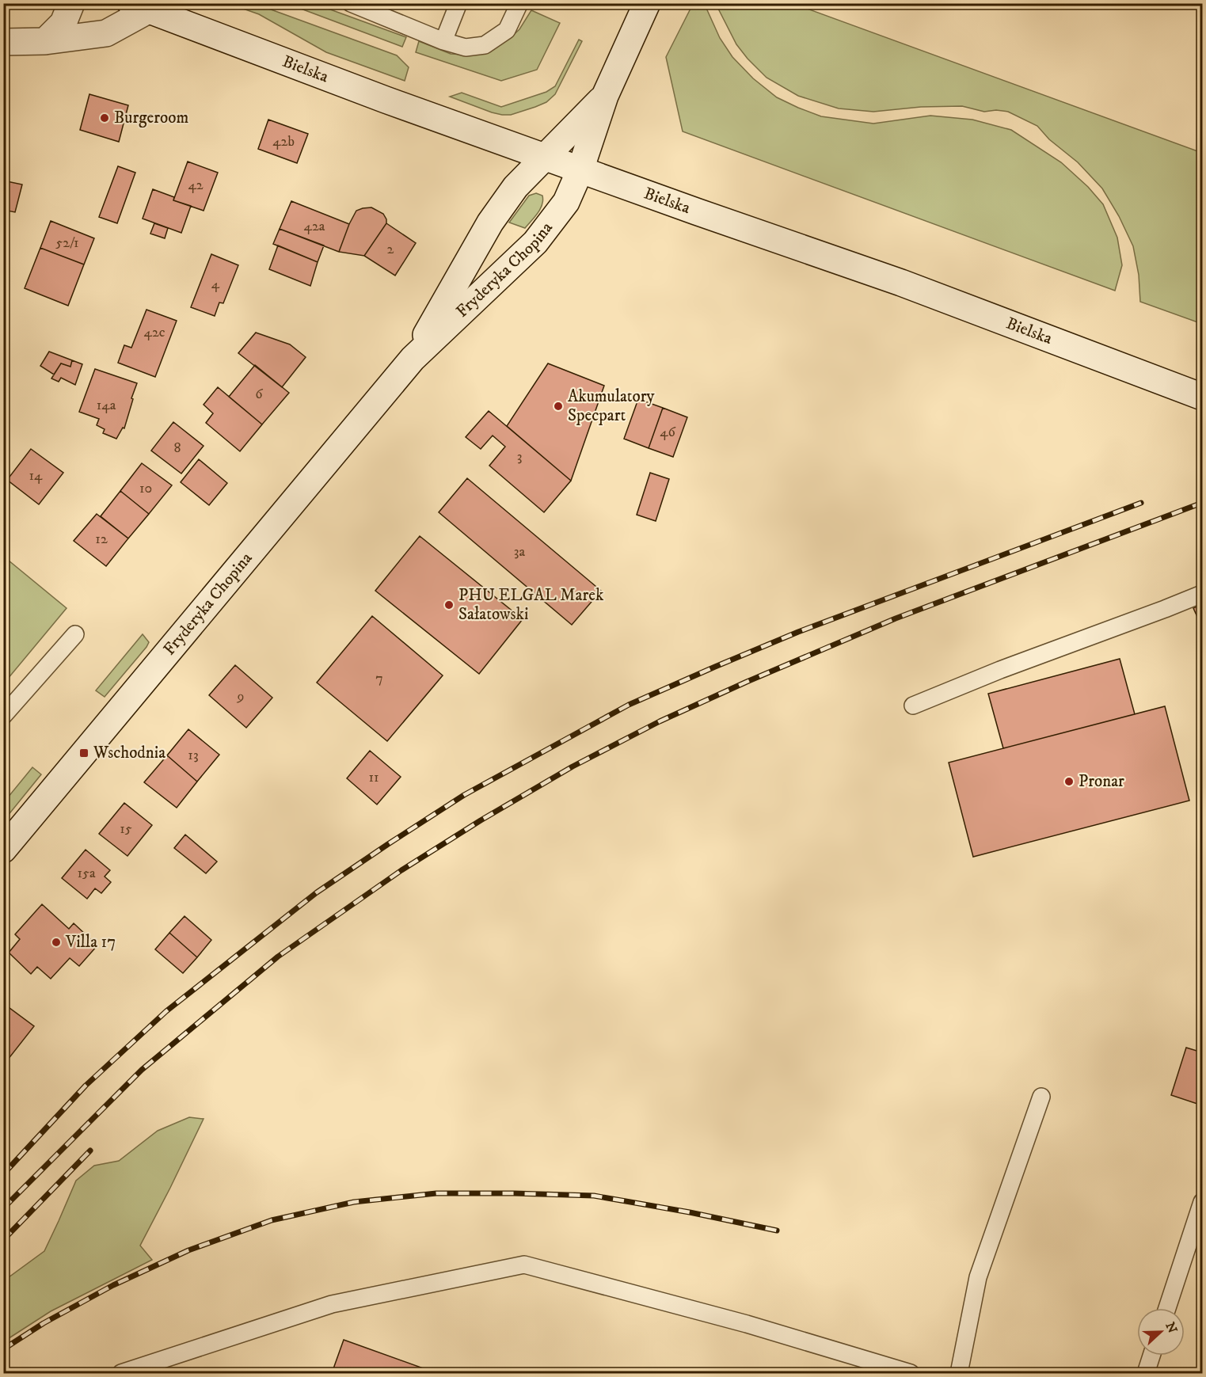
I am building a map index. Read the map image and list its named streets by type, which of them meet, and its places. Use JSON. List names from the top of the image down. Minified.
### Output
{"streets":{"street":["Bielska","Fryderyka Chopina"]},"crossings":[["Bielska","Fryderyka Chopina"]],"places":{"other":["Burgeroom","Akumulatory Specpart","PHU ELGAL Marek Sałatowski","Pronar","Villa 17"],"transit":["Wschodnia"]},"house_numbers":["42b","42","42a","52/1","2","4","42c","6","14a","46","8","3","14","10","12","3a","7","9","13","11","15","15a"],"north":"right"}
